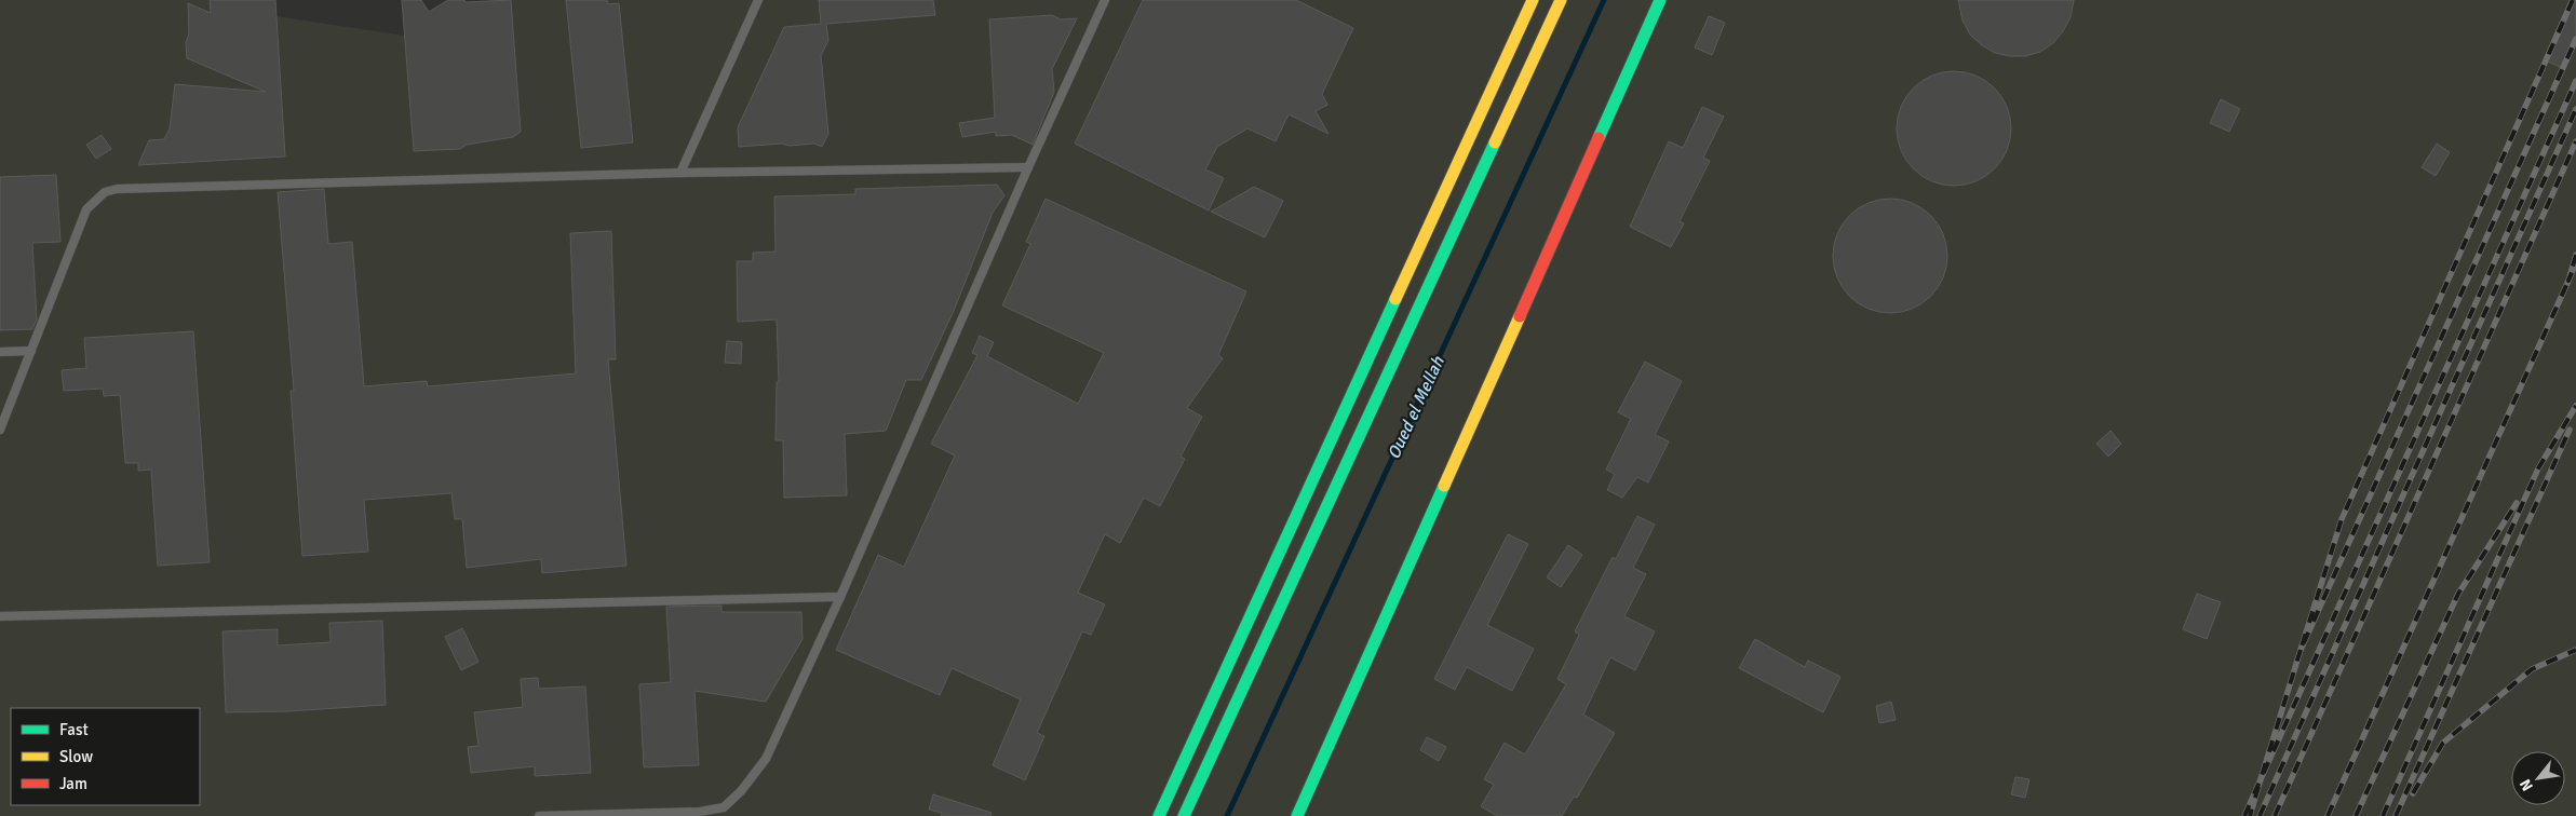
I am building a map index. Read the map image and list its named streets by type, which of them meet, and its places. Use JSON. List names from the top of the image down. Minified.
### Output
{"water":["Oued el Mellah"],"legend":["Fast","Slow","Jam"],"north":"bottom left"}
